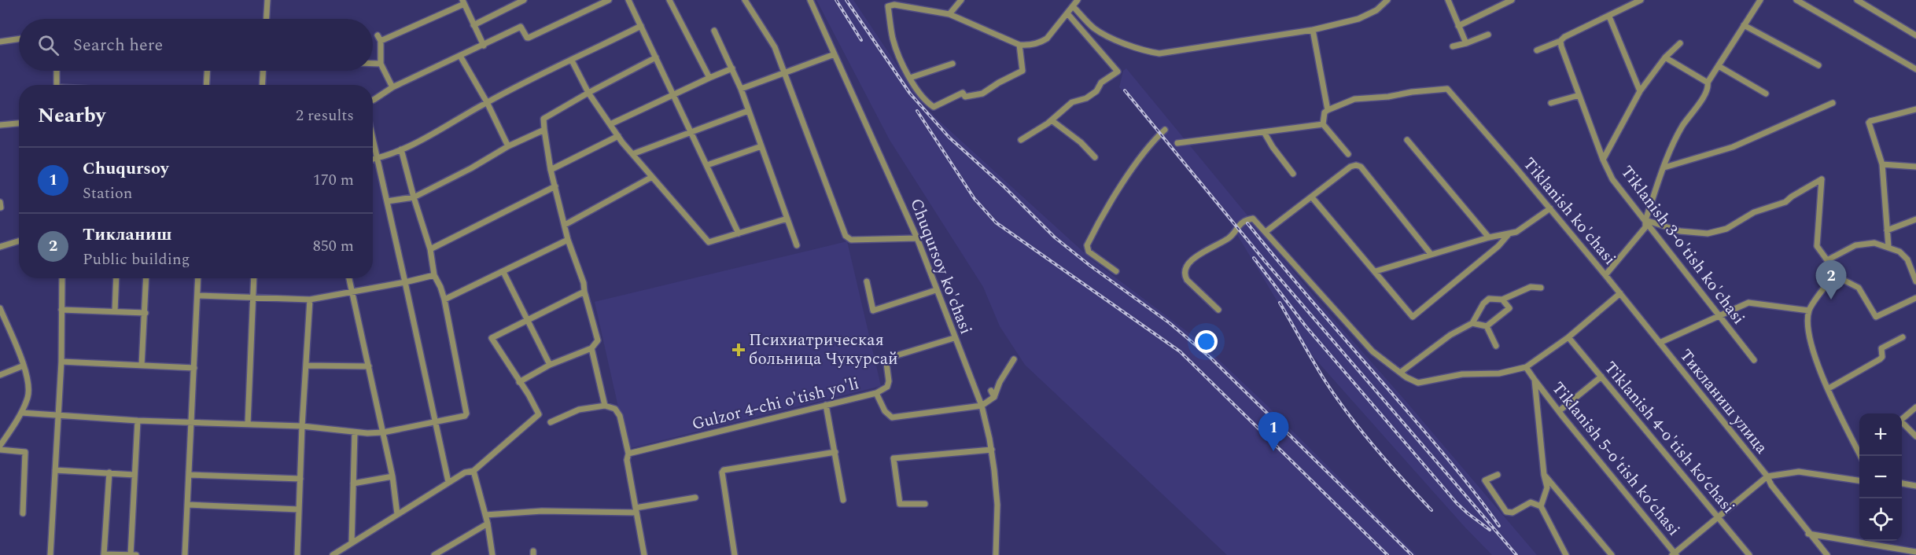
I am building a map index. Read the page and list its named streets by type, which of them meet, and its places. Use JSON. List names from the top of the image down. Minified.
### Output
{"streets":{"street":["Tiklanish ko'chasi","Tiklanish 3-o'tish ko'chasi","Chuqursoy ko'chasi","Тикланиш улица","Gulzor 4-chi o'tish yo'li","Tiklanish 4-o'tish ko‘chasi","Tiklanish 5-o'tish ko‘chasi"]},"crossings":[["Tiklanish ko'chasi","Тикланиш улица"],["Chuqursoy ko'chasi","Gulzor 4-chi o'tish yo'li"]],"places":{"health":["Психиатрическая больница Чукурсай"]},"page":{"search":"Search here","heading":["Nearby","2 results"],"list":[{"mark":"1","name":"Chuqursoy","note":"Station","value":"170 m"},{"mark":"2","name":"Тикланиш","note":"Public building","value":"850 m"}],"pins":["2","1"],"map_buttons":["+","−"]}}
